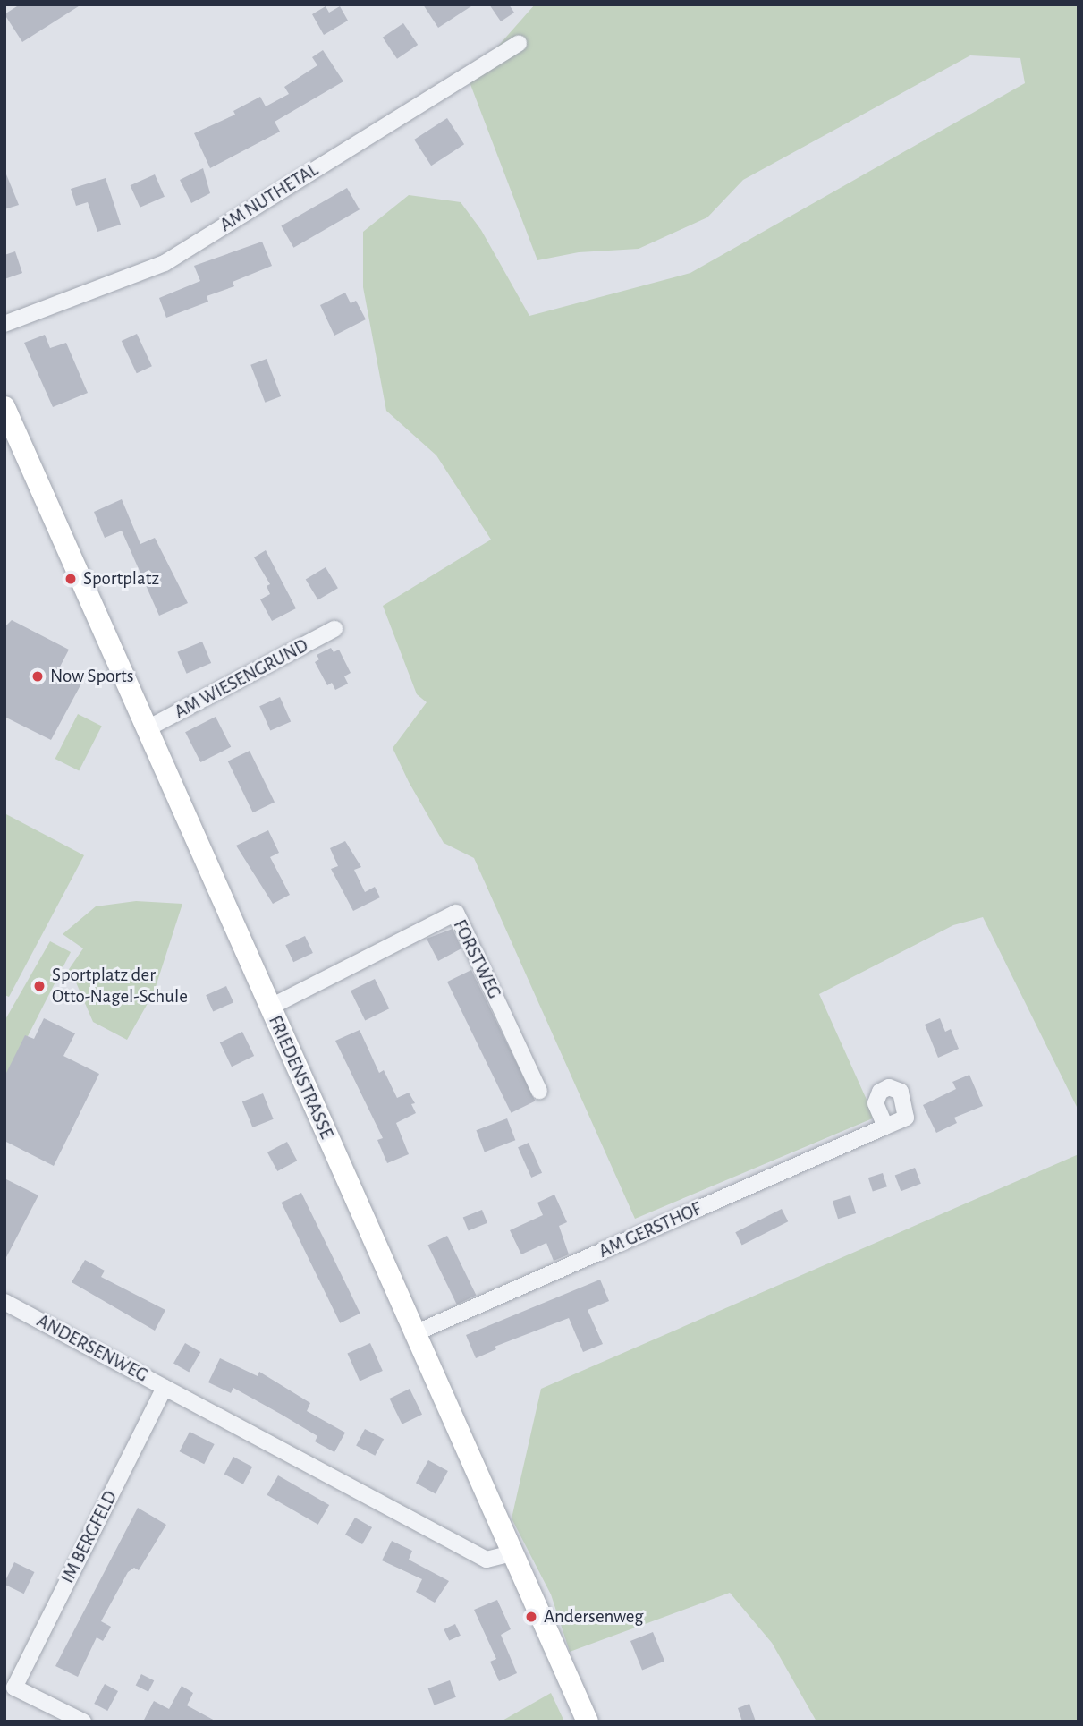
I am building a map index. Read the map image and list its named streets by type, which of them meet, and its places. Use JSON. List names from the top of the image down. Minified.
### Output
{"streets":{"main road":["FRIEDENSTRASSE"],"street":["AM NUTHETAL","AM WIESENGRUND","FORSTWEG","AM GERSTHOF","ANDERSENWEG","IM BERGFELD"]},"crossings":[["AM WIESENGRUND","FRIEDENSTRASSE"],["FORSTWEG","FRIEDENSTRASSE"],["FRIEDENSTRASSE","AM GERSTHOF"],["FRIEDENSTRASSE","ANDERSENWEG"],["ANDERSENWEG","IM BERGFELD"]],"places":["Sportplatz","Now Sports","Sportplatz der Otto-Nagel-Schule","Andersenweg"]}
